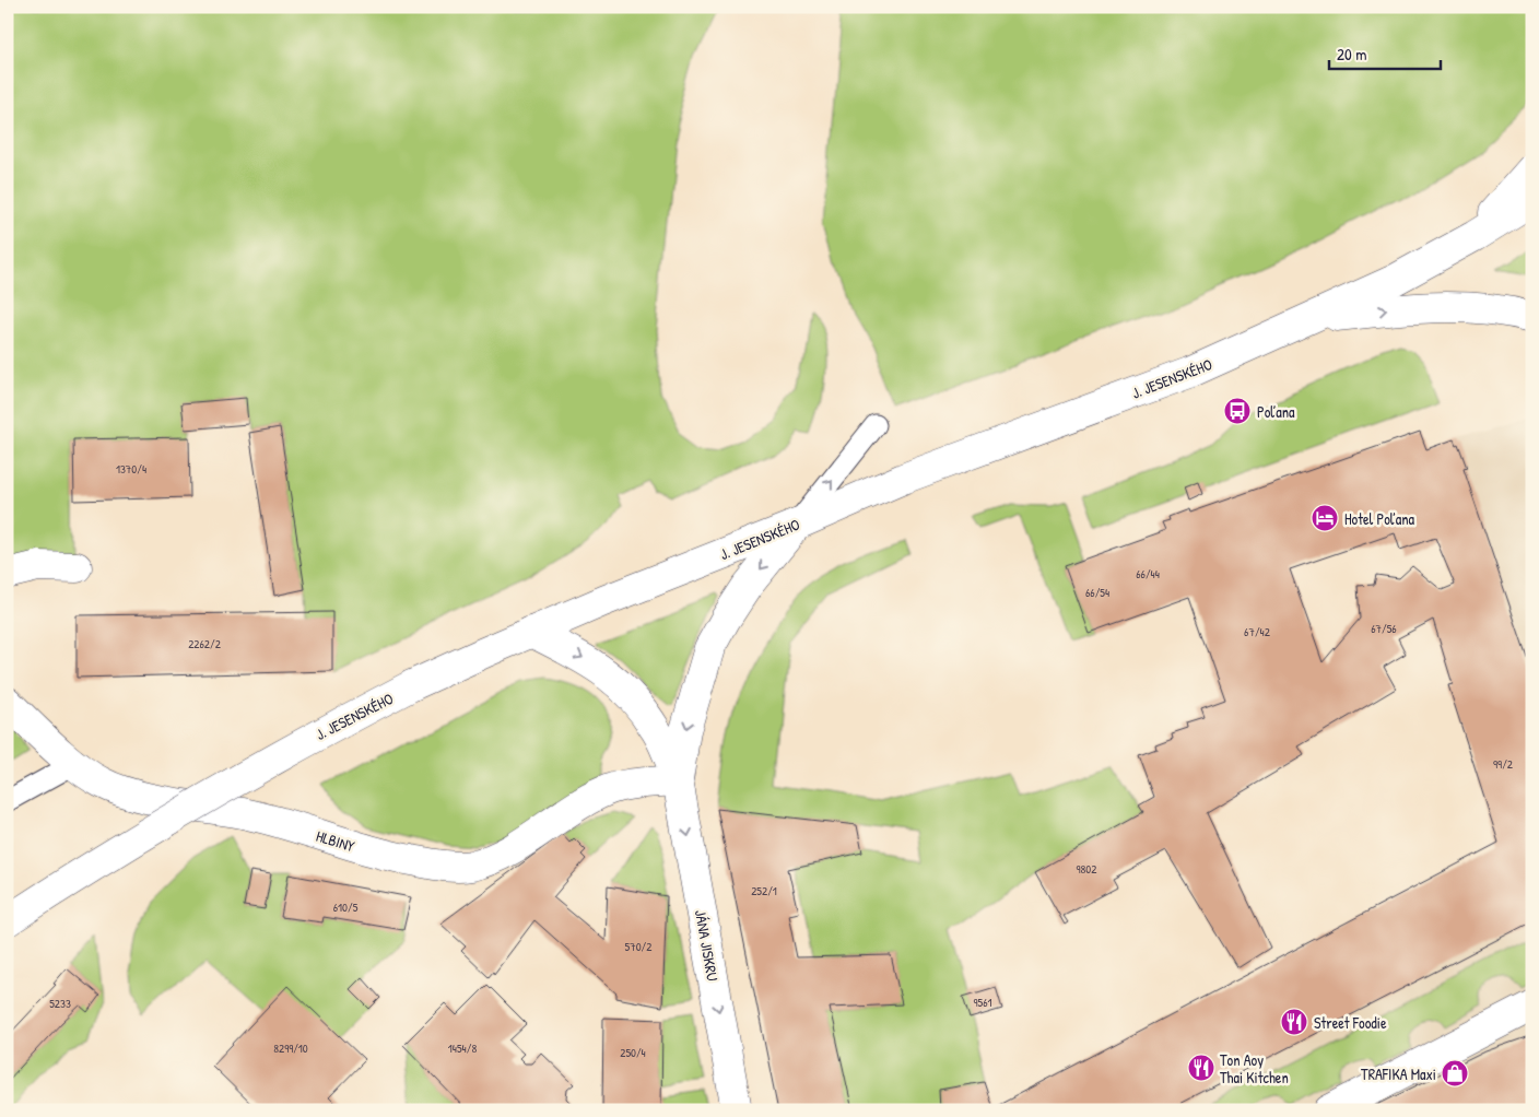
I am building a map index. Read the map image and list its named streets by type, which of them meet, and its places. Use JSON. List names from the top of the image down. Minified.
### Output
{"streets":{"street":["J. JESENSKÉHO","HLBINY","JÁNA JISKRU"]},"crossings":[["J. JESENSKÉHO","JÁNA JISKRU"],["HLBINY","JÁNA JISKRU"]],"one_way":["JÁNA JISKRU"],"places":{"bus stop":["Poľana"],"hotel":["Hotel Poľana"],"restaurant":["Street Foodie","Ton Aoy Thai Kitchen"],"shop":["TRAFIKA Maxi"]},"house_numbers":["1370/4","66/44","66/54","67/56","67/42","2262/2","99/2","9802","252/1","610/5","570/2","9561","5233","8299/10","1454/8","250/4"],"scale_bar":"20 m"}
